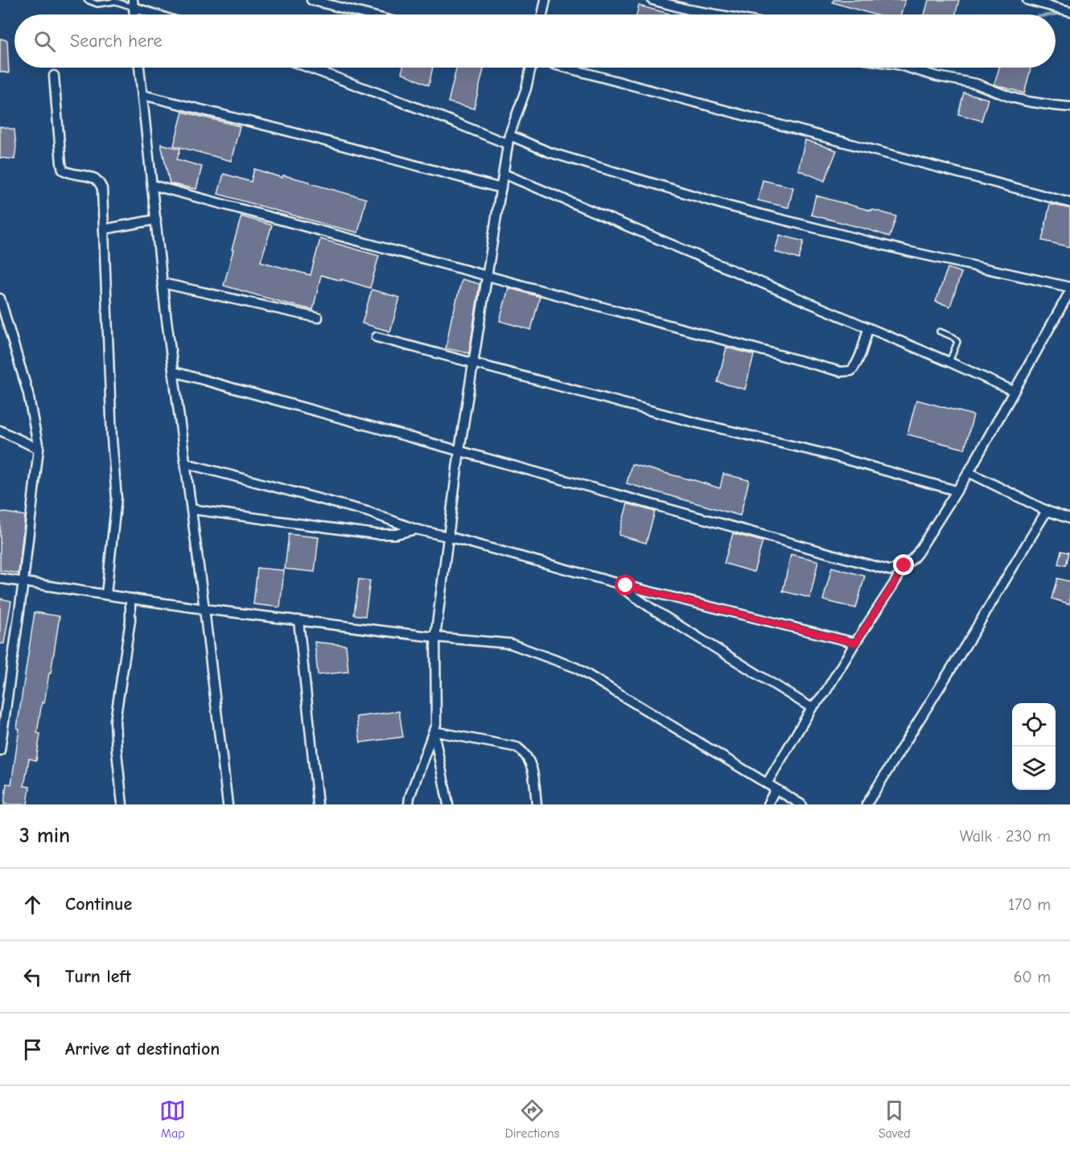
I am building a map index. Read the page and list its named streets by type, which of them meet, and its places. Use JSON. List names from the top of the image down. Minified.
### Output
{"page":{"search":"Search here","heading":["3 min","Walk · 230 m"],"list":[["Continue","170 m"],["Turn left","60 m"],"Arrive at destination"],"nav":["Map","Directions","Saved"]}}
